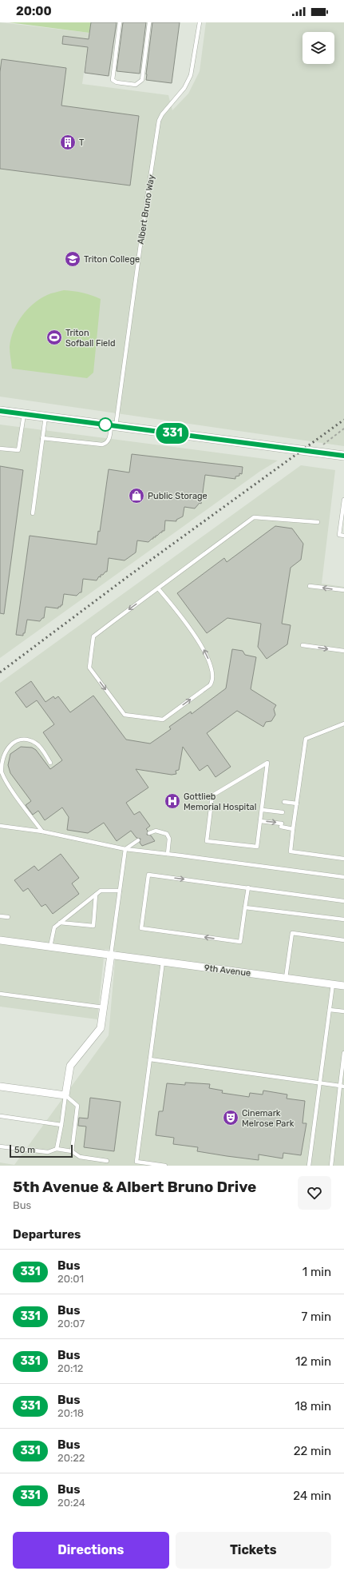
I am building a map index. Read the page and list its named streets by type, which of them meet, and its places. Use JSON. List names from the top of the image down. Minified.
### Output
{"streets":{"street":["9th Avenue"],"lane":["Albert Bruno Way"]},"places":{"building":["T"],"school or university":["Triton College"],"sports":["Triton Sofball Field"],"shop":["Public Storage"],"hospital":["Gottlieb Memorial Hospital"],"theatre":["Cinemark Melrose Park"]},"lines":["bus line 331"],"scale_bar":"50 m","page":{"status":"20:00","on_map":"331","scale":"50 m","heading":[["5th Avenue & Albert Bruno Drive","Bus"],"Departures"],"list":[{"mark":"331","name":"Bus","note":"20:01","value":"1 min"},{"mark":"331","name":"Bus","note":"20:07","value":"7 min"},{"mark":"331","name":"Bus","note":"20:12","value":"12 min"},{"mark":"331","name":"Bus","note":"20:18","value":"18 min"},{"mark":"331","name":"Bus","note":"20:22","value":"22 min"},{"mark":"331","name":"Bus","note":"20:24","value":"24 min"}],"buttons":["Directions","Tickets"]}}
